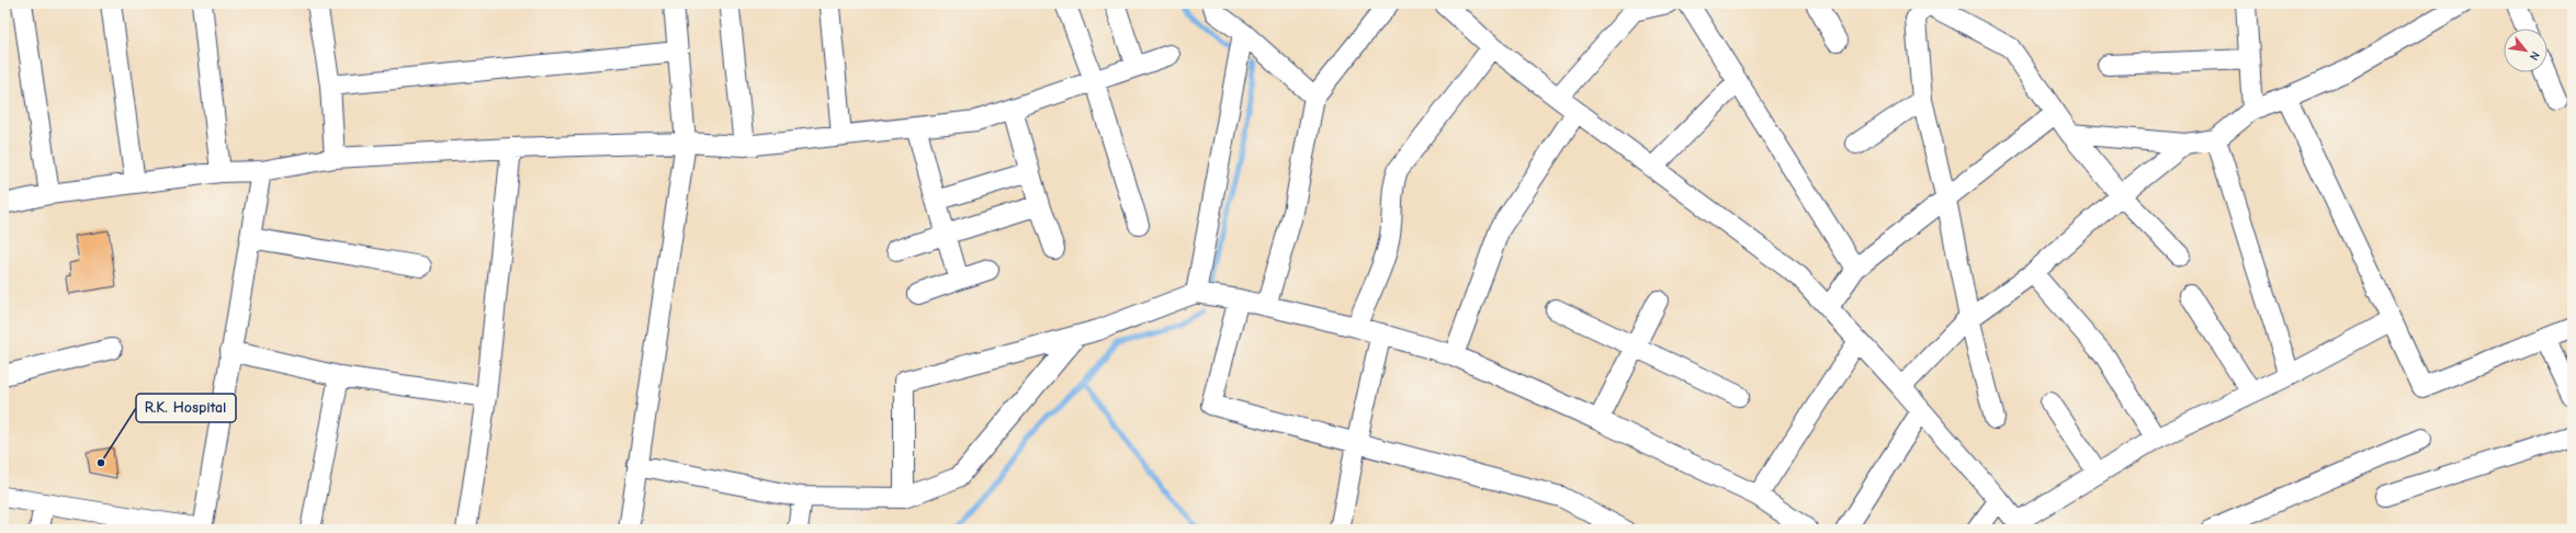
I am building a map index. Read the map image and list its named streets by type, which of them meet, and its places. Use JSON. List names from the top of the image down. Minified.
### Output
{"places":["R.K. Hospital"],"north":"bottom right"}
